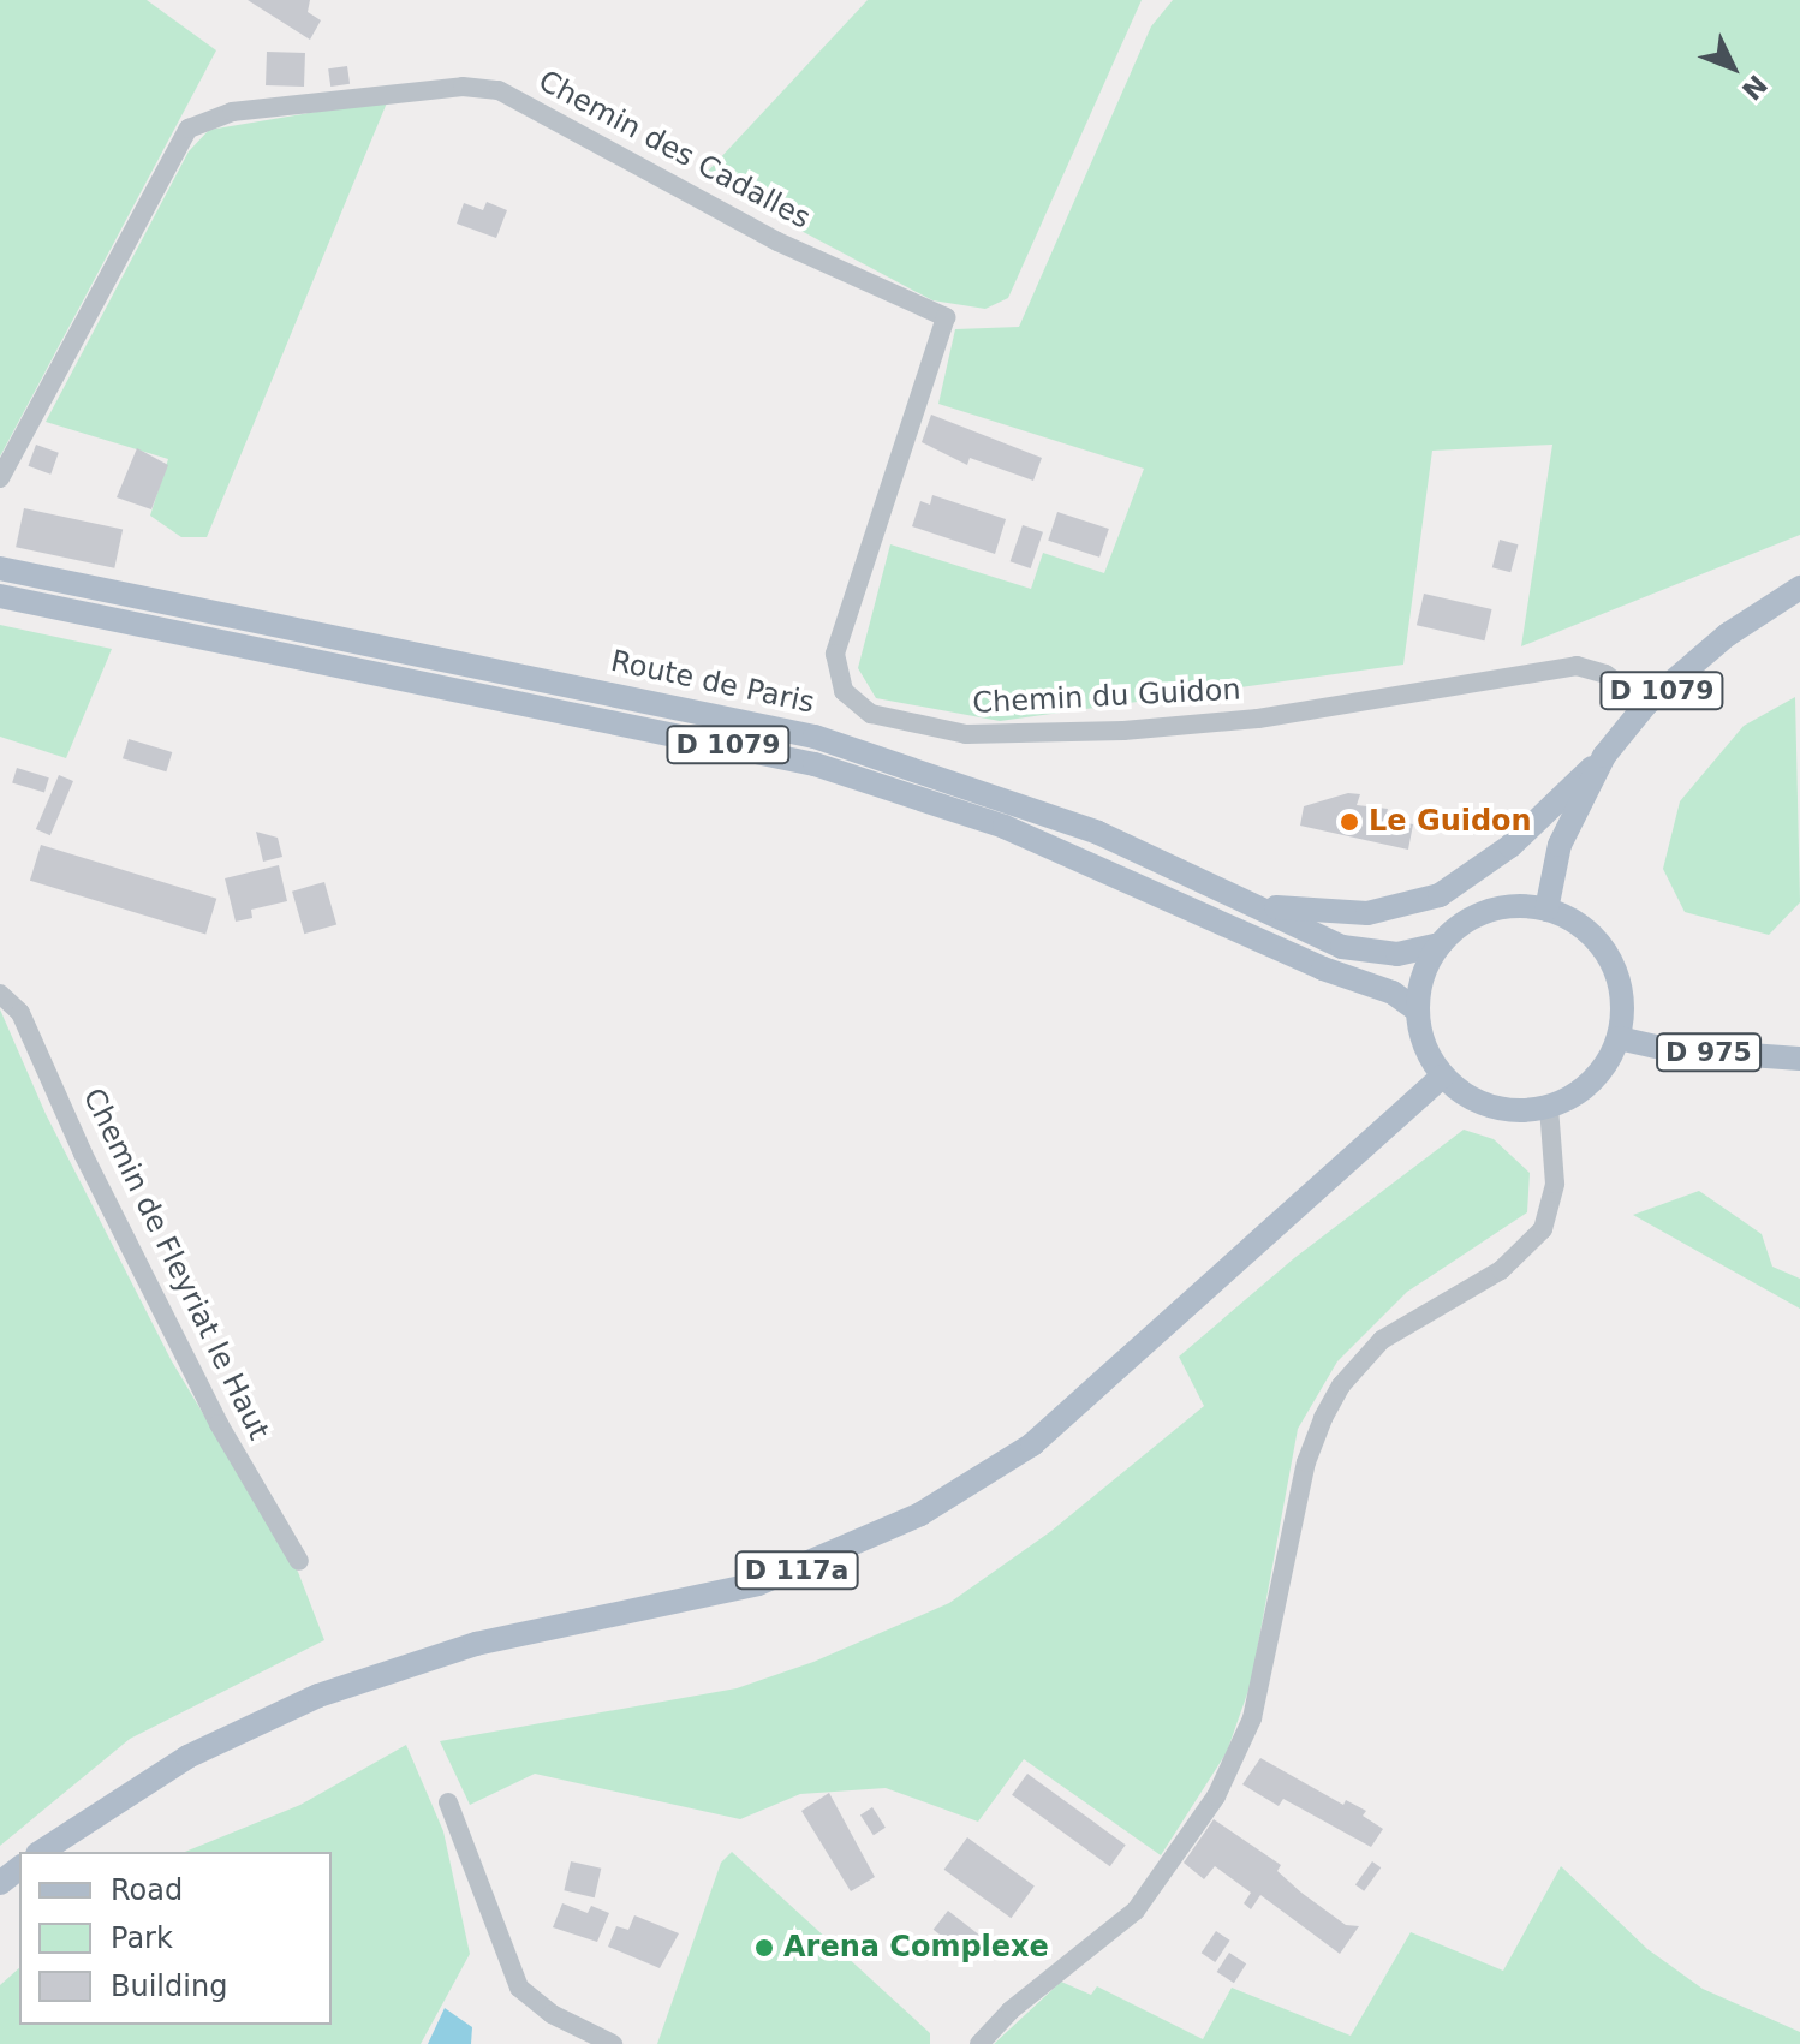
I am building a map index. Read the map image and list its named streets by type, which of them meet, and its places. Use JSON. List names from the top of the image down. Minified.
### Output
{"streets":{"main road":["Route de Paris","D 1079","D 975","D 117a"],"street":["Chemin des Cadalles","Chemin du Guidon","Chemin de Fleyriat le Haut"]},"crossings":[["Chemin des Cadalles","Chemin du Guidon"],["Route de Paris","D 1079"],["Route de Paris","D 975"],["Route de Paris","D 117a"],["D 1079","Chemin du Guidon"],["D 1079","D 975"],["D 1079","D 117a"],["D 975","D 117a"]],"places":["Le Guidon","Arena Complexe"],"legend":["Road","Park","Building"],"north":"bottom right"}
